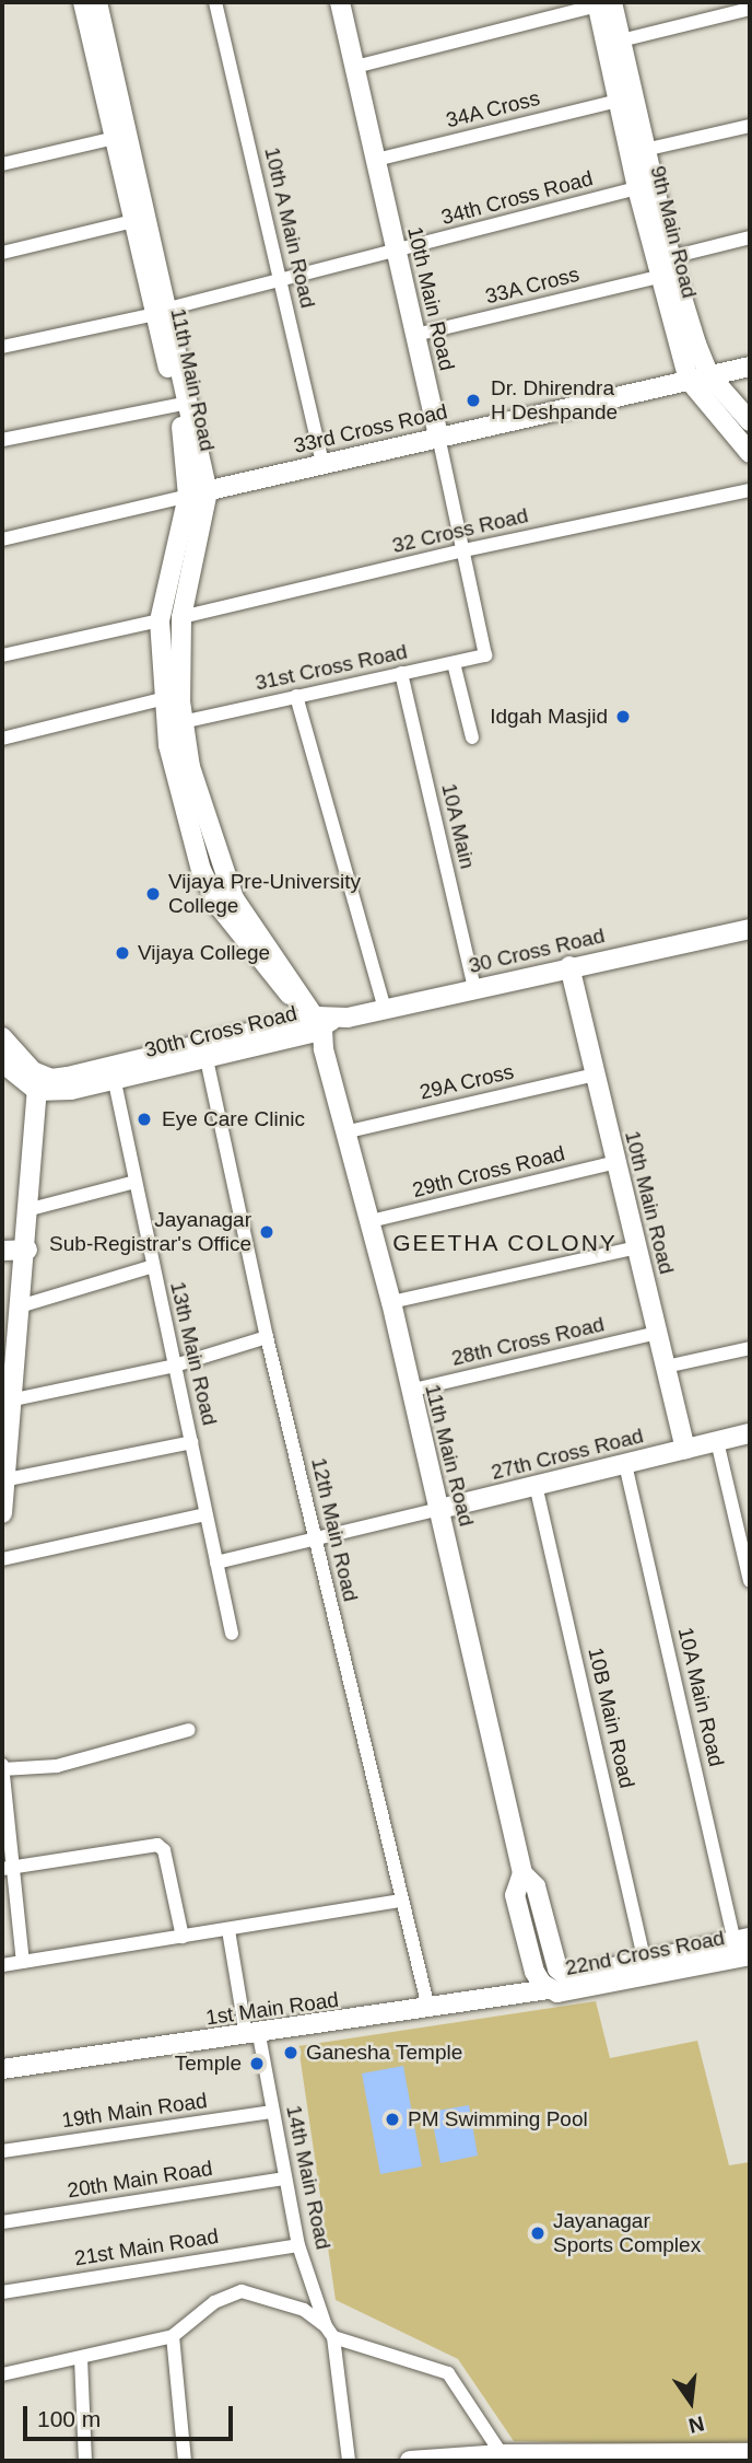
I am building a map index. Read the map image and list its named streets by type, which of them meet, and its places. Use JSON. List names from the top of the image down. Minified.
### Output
{"streets":{"main road":["9th Main Road","10th Main Road","11th Main Road","33rd Cross Road","30 Cross Road","30th Cross Road","27th Cross Road","22nd Cross Road","1st Main Road"],"street":["34A Cross","34th Cross Road","10th A Main Road","33A Cross","32 Cross Road","31st Cross Road","10A Main","29A Cross","29th Cross Road","28th Cross Road","13th Main Road","12th Main Road","10A Main Road","10B Main Road","19th Main Road","14th Main Road","20th Main Road","21st Main Road"]},"crossings":[["34A Cross","9th Main Road"],["34A Cross","10th Main Road"],["34th Cross Road","10th A Main Road"],["34th Cross Road","9th Main Road"],["34th Cross Road","10th Main Road"],["34th Cross Road","11th Main Road"],["10th A Main Road","33rd Cross Road"],["9th Main Road","33A Cross"],["9th Main Road","33rd Cross Road"],["33A Cross","10th Main Road"],["10th Main Road","33rd Cross Road"],["10th Main Road","32 Cross Road"],["10th Main Road","31st Cross Road"],["10th Main Road","30 Cross Road"],["10th Main Road","29A Cross"],["10th Main Road","29th Cross Road"],["10th Main Road","28th Cross Road"],["10th Main Road","27th Cross Road"],["11th Main Road","33rd Cross Road"],["11th Main Road","32 Cross Road"],["11th Main Road","31st Cross Road"],["11th Main Road","30 Cross Road"],["11th Main Road","30th Cross Road"],["11th Main Road","29A Cross"],["11th Main Road","29th Cross Road"],["11th Main Road","28th Cross Road"],["11th Main Road","27th Cross Road"],["11th Main Road","22nd Cross Road"],["11th Main Road","1st Main Road"],["31st Cross Road","10A Main"],["10A Main","30 Cross Road"],["30 Cross Road","30th Cross Road"],["30th Cross Road","13th Main Road"],["30th Cross Road","12th Main Road"],["13th Main Road","27th Cross Road"],["27th Cross Road","12th Main Road"],["27th Cross Road","10A Main Road"],["27th Cross Road","10B Main Road"],["12th Main Road","1st Main Road"],["10A Main Road","22nd Cross Road"],["10B Main Road","22nd Cross Road"],["22nd Cross Road","1st Main Road"],["1st Main Road","14th Main Road"],["19th Main Road","14th Main Road"],["14th Main Road","20th Main Road"],["14th Main Road","21st Main Road"]],"districts":["GEETHA COLONY"],"places":["Dr. Dhirendra H Deshpande","Idgah Masjid","Vijaya Pre-University College","Vijaya College","Eye Care Clinic","Jayanagar Sub-Registrar's Office","Ganesha Temple","Temple","PM Swimming Pool","Jayanagar Sports Complex"],"scale_bar":"100 m","north":"bottom"}
